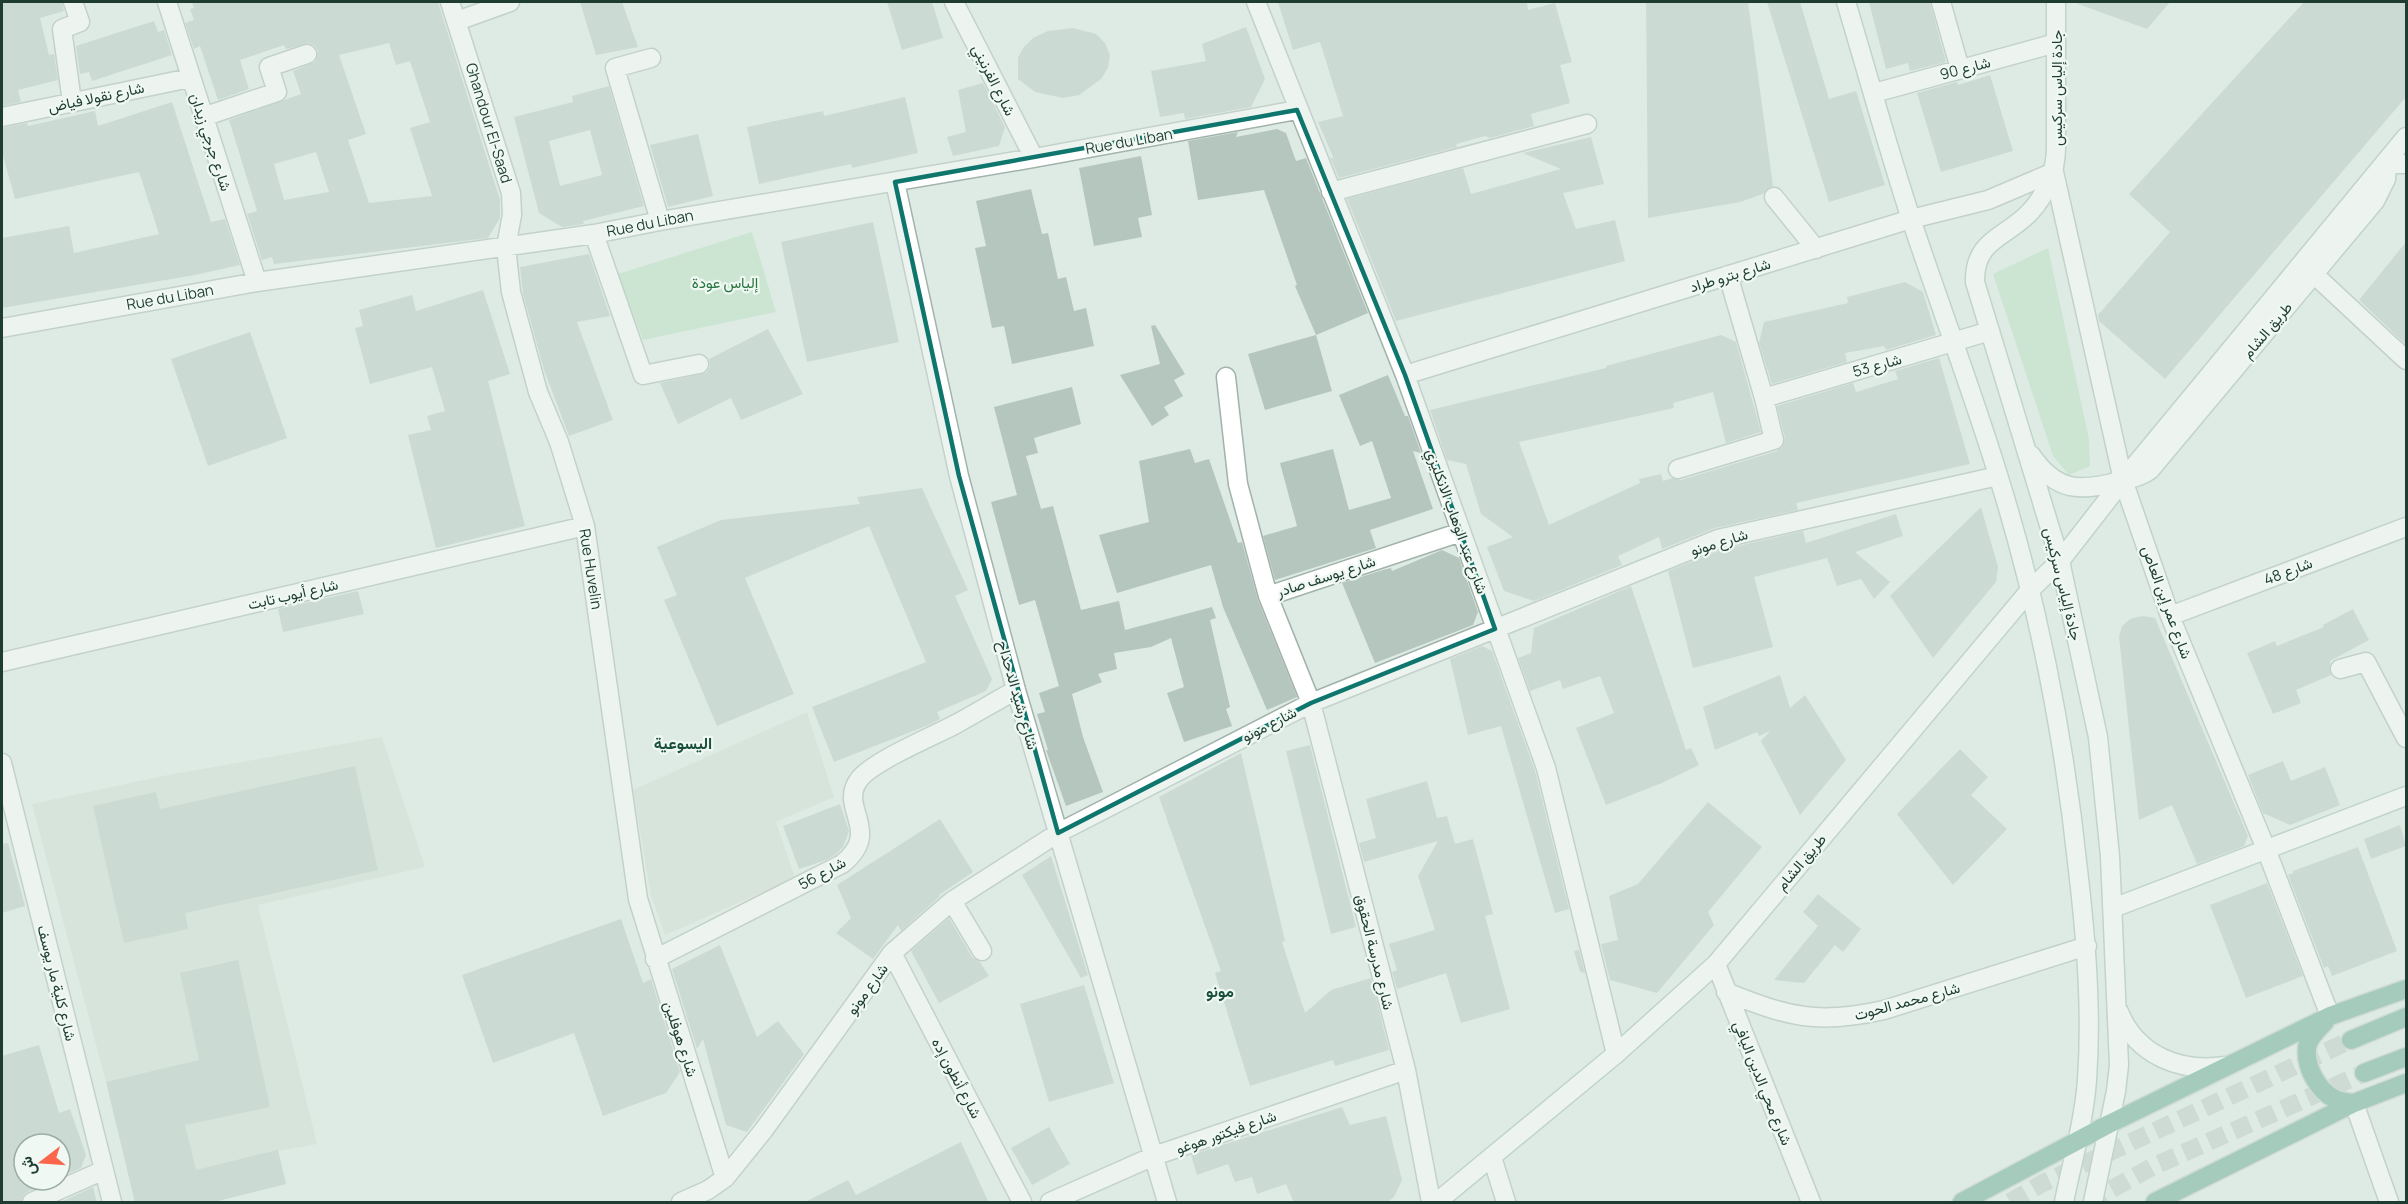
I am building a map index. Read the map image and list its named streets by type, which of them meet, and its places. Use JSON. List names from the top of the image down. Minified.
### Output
{"streets":{"street":["شارع 90","شارع الفرنيني","جادة إلياس سركيس","شارع نقولا فياض","Ghandour El-Saad","Rue du Liban","شارع جرجي زيدان","شارع بترو طراد","طريق الشام","شارع 53","شارع عبد الوهاب الانكليزي","شارع مونو","Rue Huvelin","شارع 48","شارع يوسف صادر","شارع أيوب تابت","شارع عمر إبن العاص","شارع رشيد الدحداح","شارع 56","شارع مدرسة الحقوق","شارع كلية مار يوسف","شارع محمد الحوت","شارع هوفلين","شارع أنطون إده","شارع محي الدين اليافي","شارع فيكتور هوغو"]},"crossings":[["شارع 90","جادة إلياس سركيس"],["شارع الفرنيني","Rue du Liban"],["جادة إلياس سركيس","شارع بترو طراد"],["جادة إلياس سركيس","طريق الشام"],["جادة إلياس سركيس","شارع 53"],["جادة إلياس سركيس","شارع عمر إبن العاص"],["شارع نقولا فياض","شارع جرجي زيدان"],["Ghandour El-Saad","Rue du Liban"],["Ghandour El-Saad","Rue Huvelin"],["Rue du Liban","شارع جرجي زيدان"],["Rue du Liban","شارع عبد الوهاب الانكليزي"],["Rue du Liban","Rue Huvelin"],["Rue du Liban","شارع رشيد الدحداح"],["شارع بترو طراد","شارع عبد الوهاب الانكليزي"],["شارع بترو طراد","شارع عمر إبن العاص"],["طريق الشام","شارع عبد الوهاب الانكليزي"],["طريق الشام","شارع عمر إبن العاص"],["طريق الشام","شارع محي الدين اليافي"],["شارع عبد الوهاب الانكليزي","شارع مونو"],["شارع عبد الوهاب الانكليزي","شارع يوسف صادر"],["شارع مونو","شارع يوسف صادر"],["شارع مونو","شارع رشيد الدحداح"],["شارع مونو","شارع مدرسة الحقوق"],["شارع مونو","شارع هوفلين"],["شارع مونو","شارع أنطون إده"],["Rue Huvelin","شارع أيوب تابت"],["Rue Huvelin","شارع هوفلين"],["شارع 48","شارع عمر إبن العاص"],["شارع يوسف صادر","شارع مدرسة الحقوق"],["شارع رشيد الدحداح","شارع 56"],["شارع رشيد الدحداح","شارع فيكتور هوغو"],["شارع 56","شارع هوفلين"],["شارع مدرسة الحقوق","شارع فيكتور هوغو"],["شارع محمد الحوت","شارع محي الدين اليافي"]],"districts":["اليسوعية","مونو"],"parks":["إلياس عودة"],"north":"left"}
